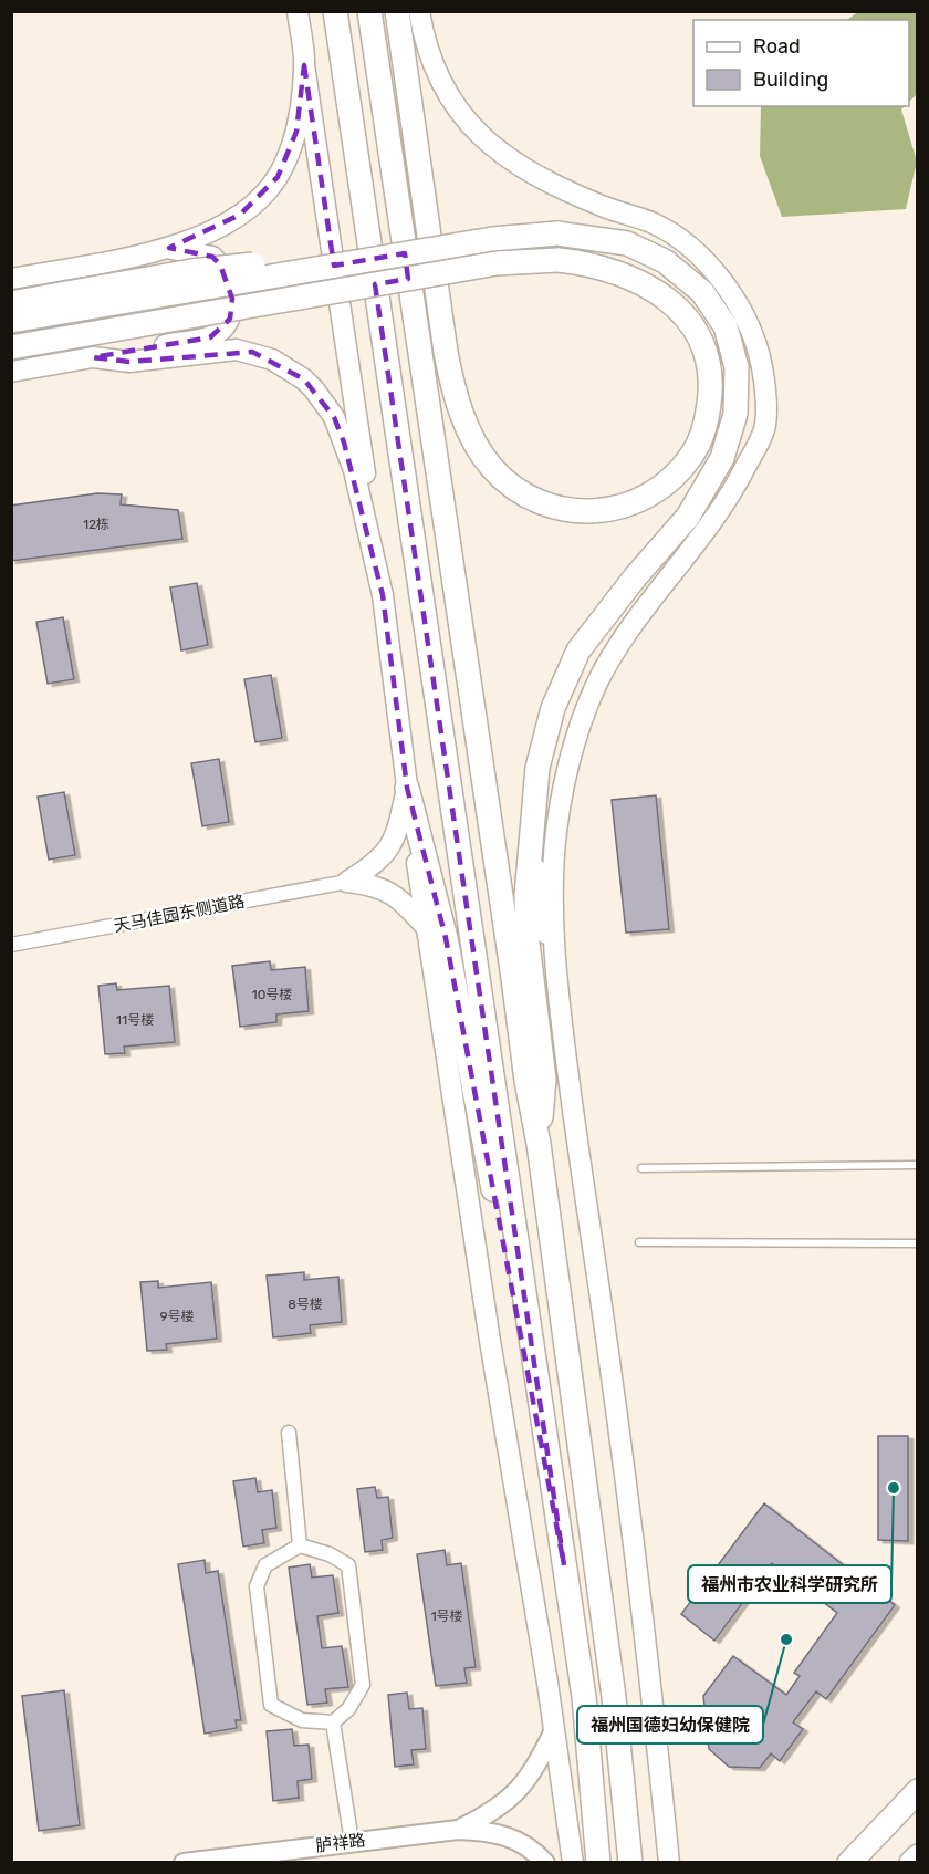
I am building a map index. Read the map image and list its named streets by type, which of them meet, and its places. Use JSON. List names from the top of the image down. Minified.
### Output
{"streets":{"street":["天马佳园东侧道路","胪祥路"]},"places":["福州市农业科学研究所","福州国德妇幼保健院"],"house_numbers":["12栋","10号楼","11号楼","8号楼","9号楼","1号楼"],"legend":["Road","Building"]}
